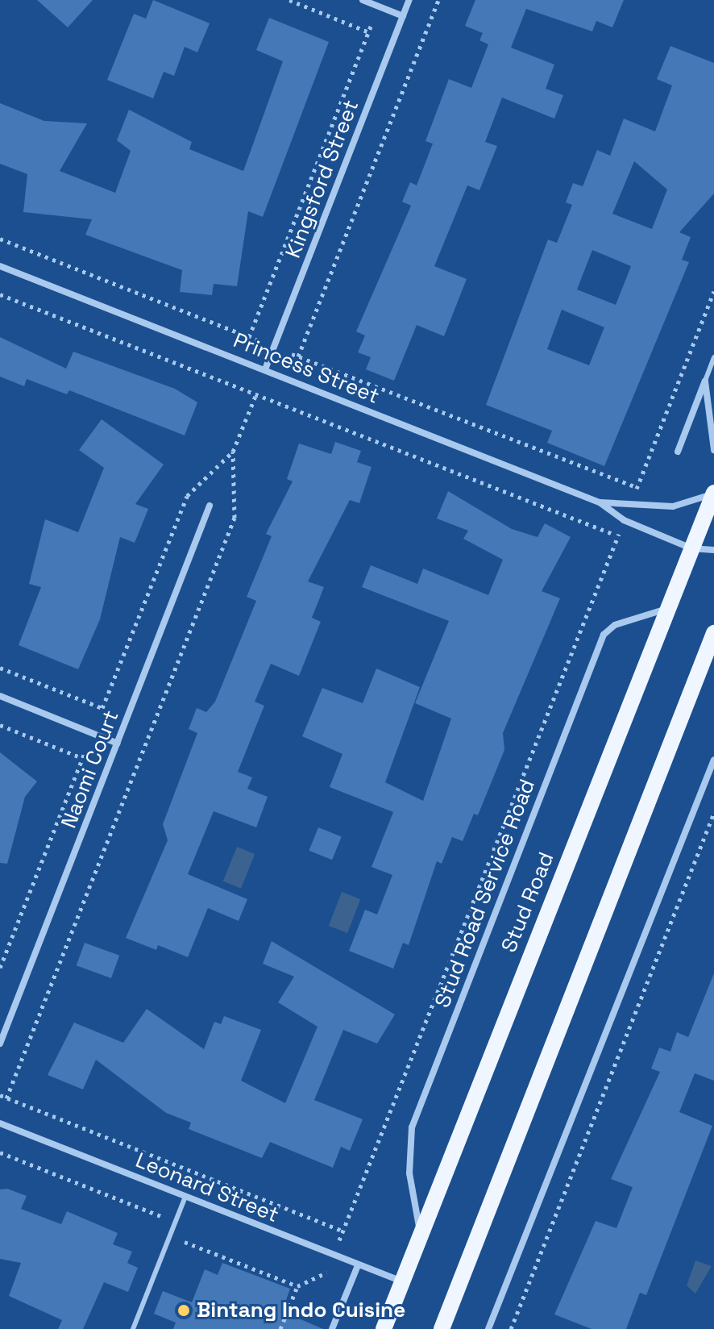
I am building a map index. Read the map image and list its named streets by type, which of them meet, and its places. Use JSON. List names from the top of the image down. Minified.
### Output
{"streets":{"main road":["Stud Road"],"street":["Kingsford Street","Princess Street","Naomi Court","Stud Road Service Road","Leonard Street"]},"crossings":[["Kingsford Street","Princess Street"],["Princess Street","Stud Road"],["Stud Road Service Road","Stud Road"],["Stud Road","Leonard Street"]],"places":["Bintang Indo Cuisine"]}
